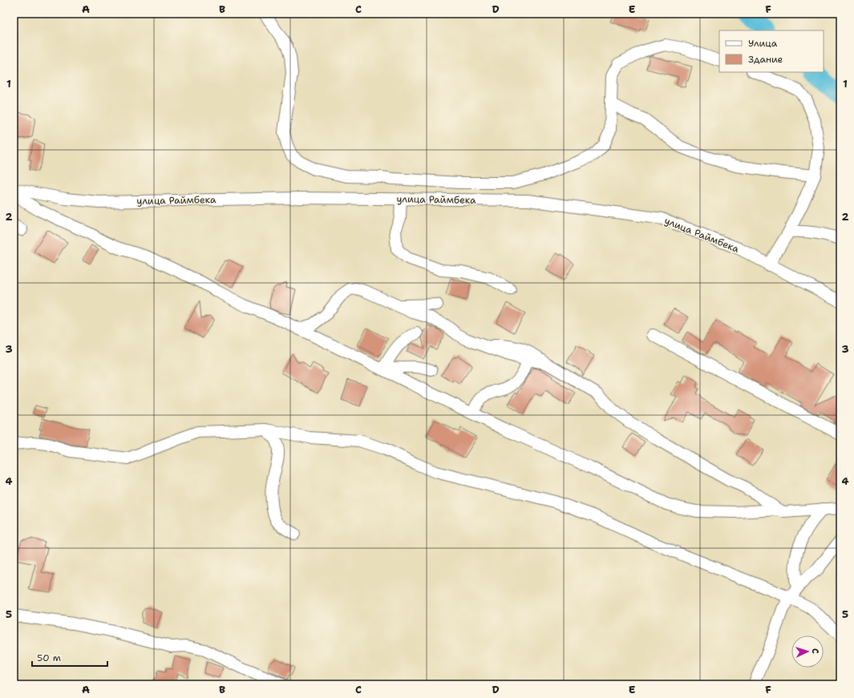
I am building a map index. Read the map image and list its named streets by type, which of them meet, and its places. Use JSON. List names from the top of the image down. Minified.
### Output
{"streets":{"street":["улица Раймбека"]},"legend":["Улица","Здание"],"scale_bar":"50 m","north":"right","grid":{"columns":["A","B","C","D","E","F"],"rows":["1","2","3","4","5"]}}
